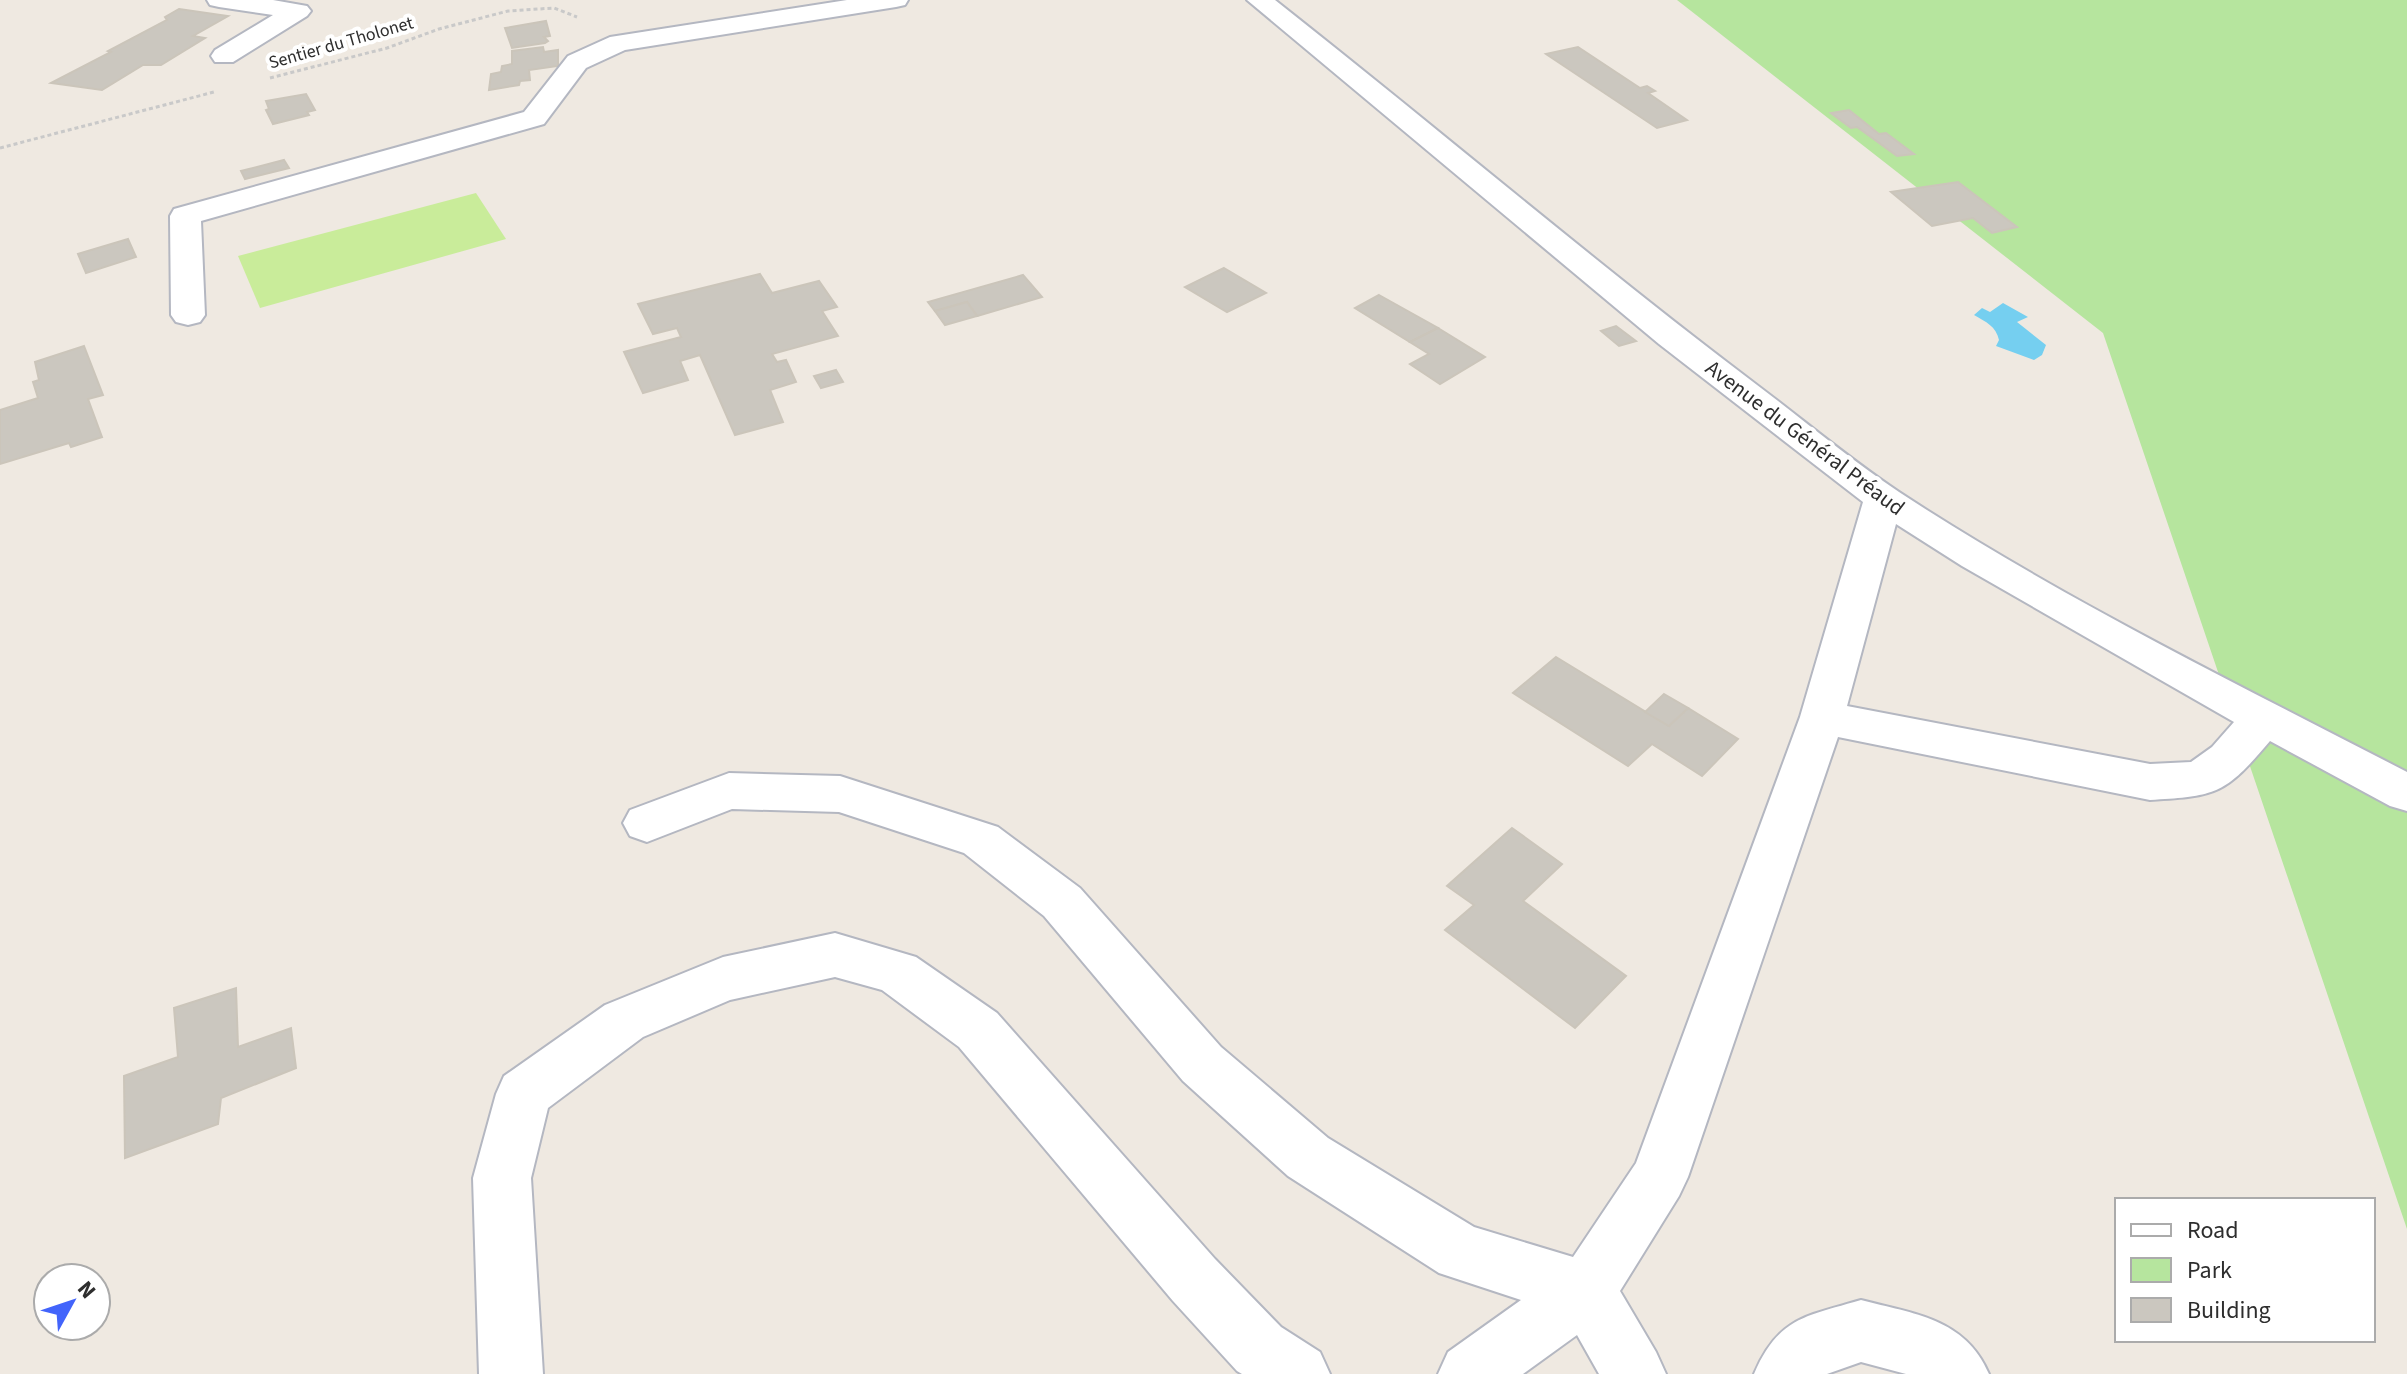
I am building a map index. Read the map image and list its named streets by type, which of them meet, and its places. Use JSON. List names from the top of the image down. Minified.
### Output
{"streets":{"street":["Avenue du Général Préaud"],"path":["Sentier du Tholonet"]},"legend":["Road","Park","Building"],"north":"top right"}
